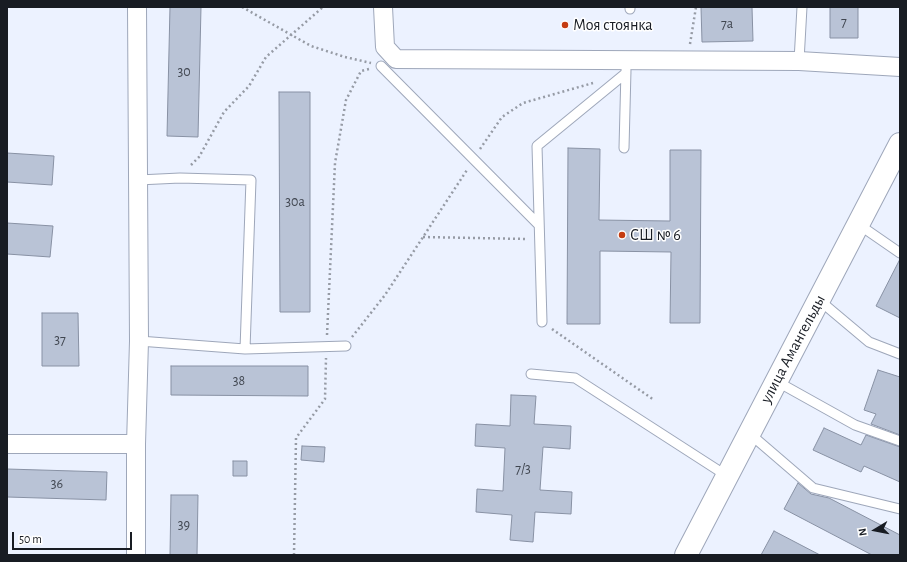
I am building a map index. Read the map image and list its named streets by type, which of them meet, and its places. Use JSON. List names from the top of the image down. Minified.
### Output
{"streets":{"street":["улица Амангельды"]},"places":["Моя стоянка","СШ № 6"],"house_numbers":["7","7а","30","30а","37","38","7/3","36","39"],"scale_bar":"50 m","north":"left"}
